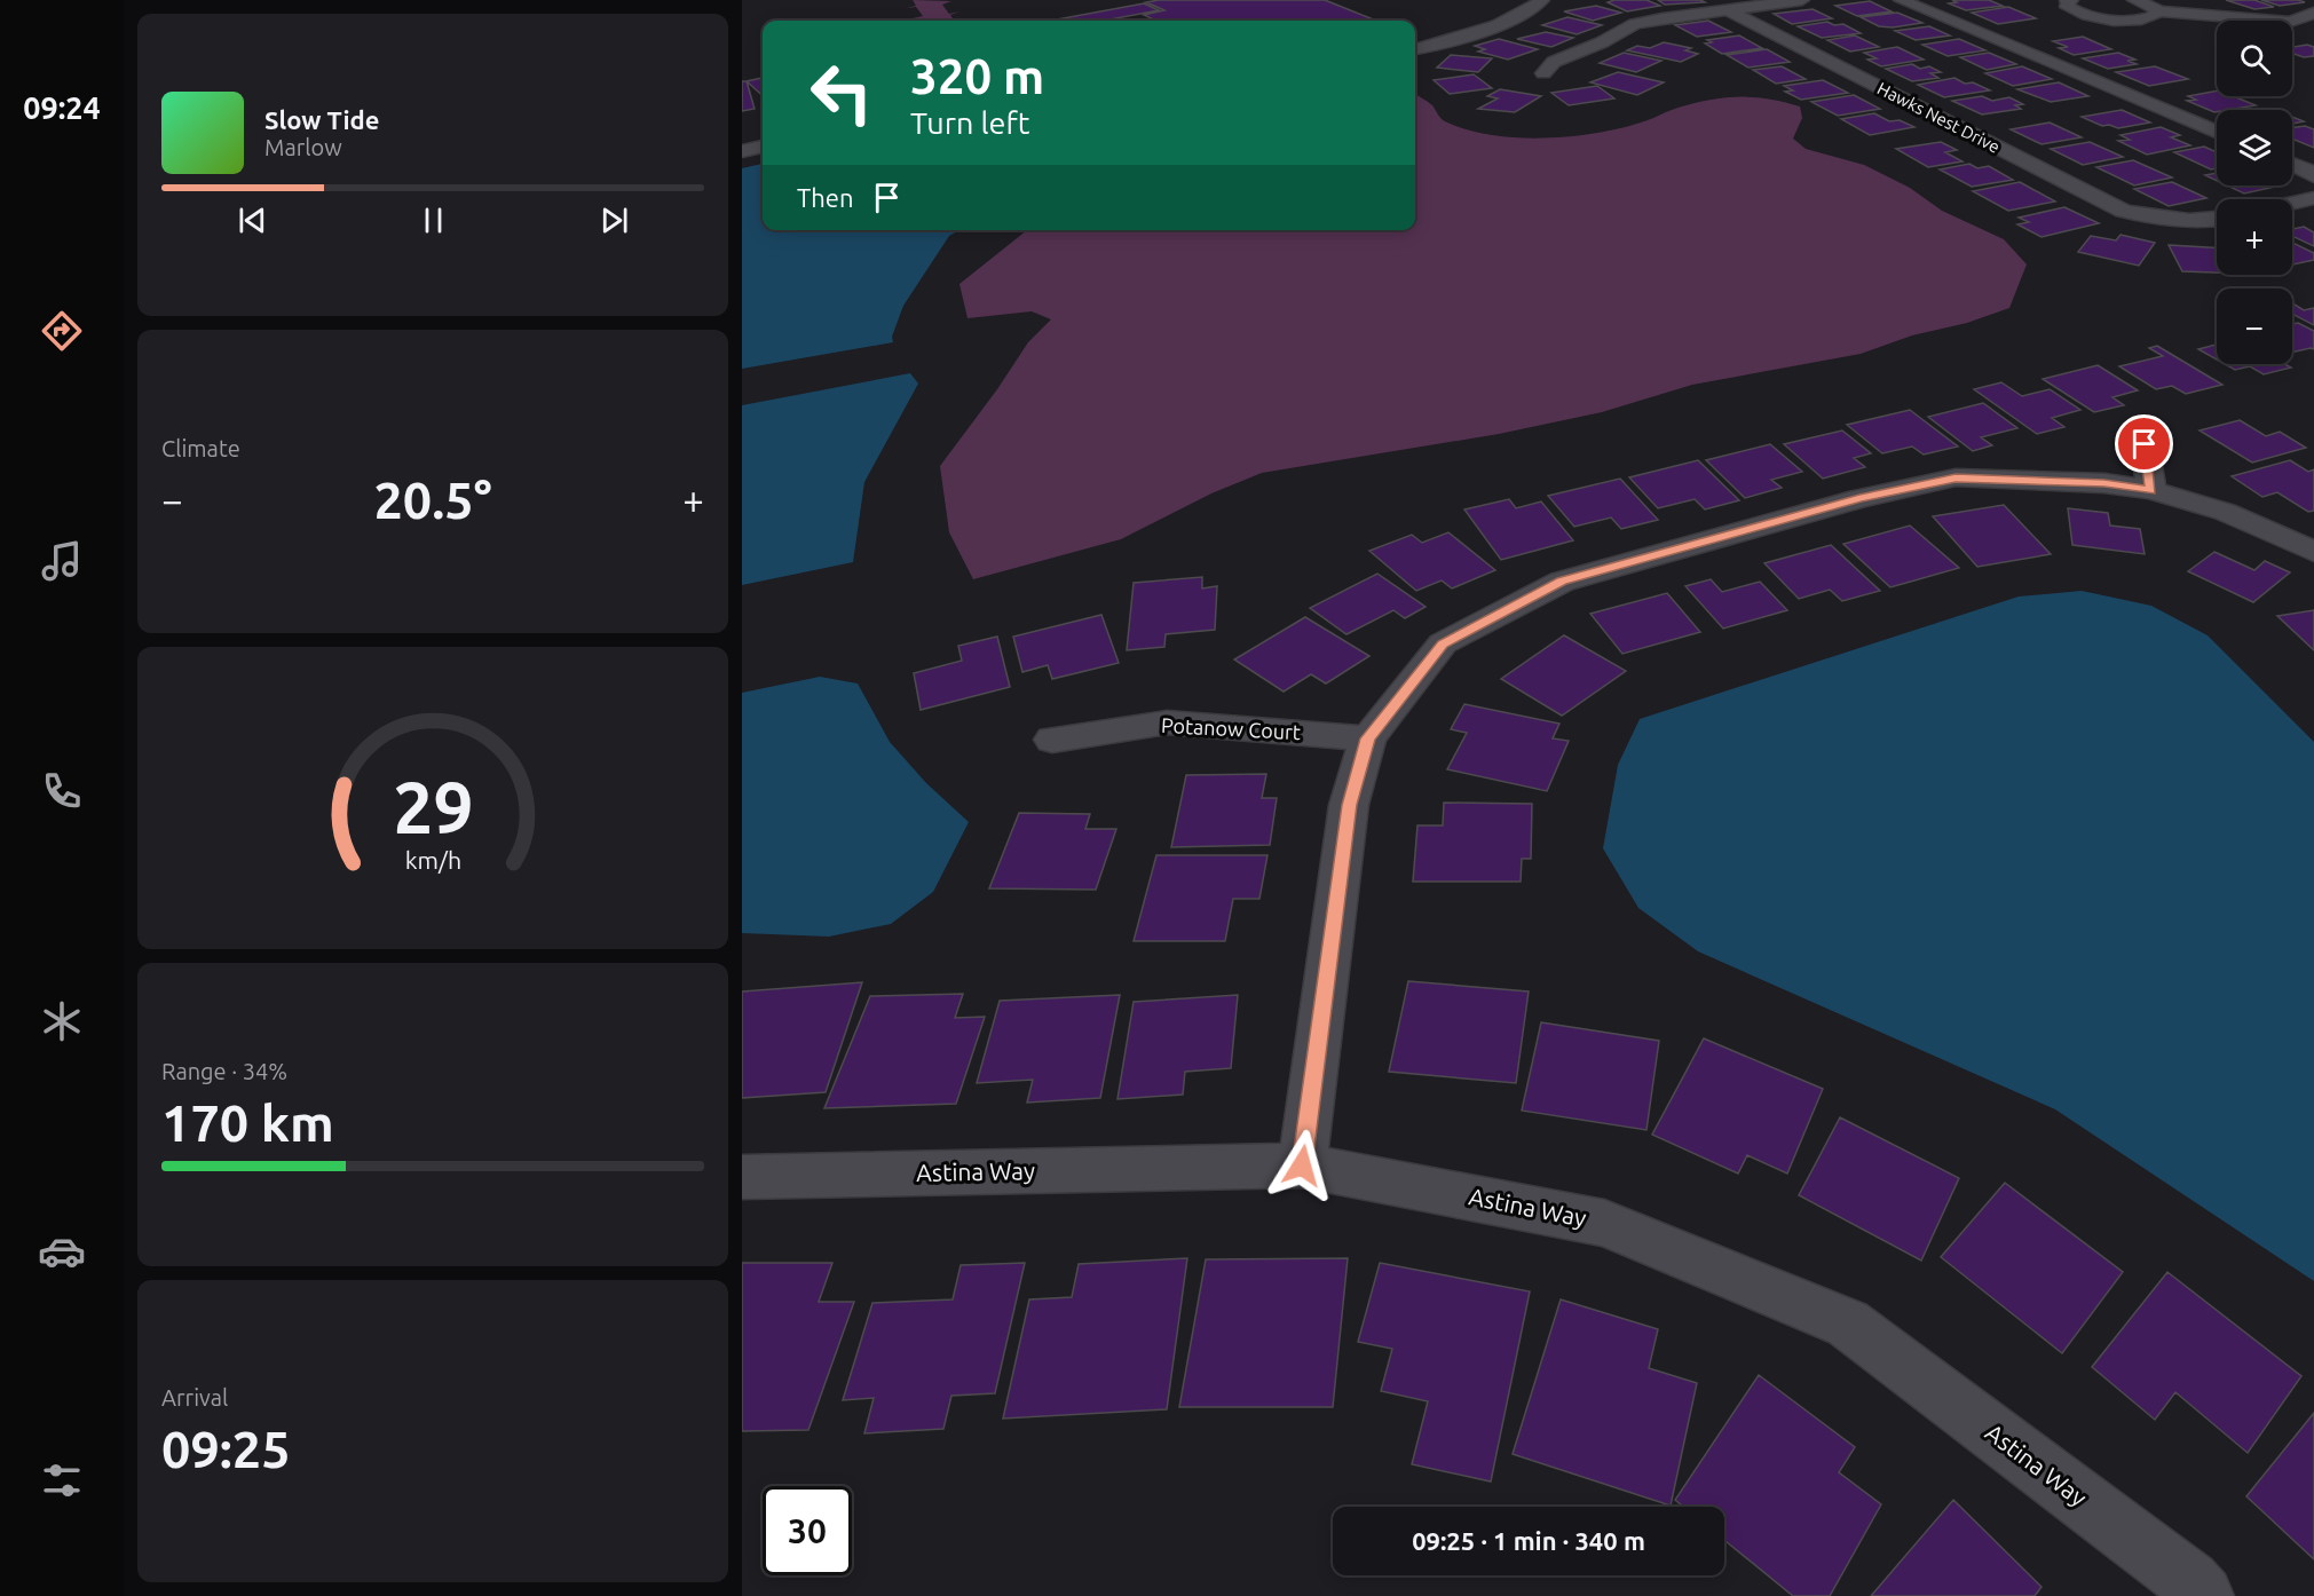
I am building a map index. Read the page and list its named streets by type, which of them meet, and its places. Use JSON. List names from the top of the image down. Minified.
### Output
{"streets":{"street":["Hawks Nest Drive","Potanow Court","Astina Way"]},"page":{"tabs":"09:24","map_buttons":["+","−"],"turn":["320 m","Turn left"],"song":["Slow Tide","Marlow"],"then":"Then","tile":["Climate",["Range · 34%","170 km"],["Arrival","09:25"]],"heat":["−","20.5°","+"],"limit":"30","trip":"09:25 · 1 min · 340 m","gauge":["29","km/h"]}}
